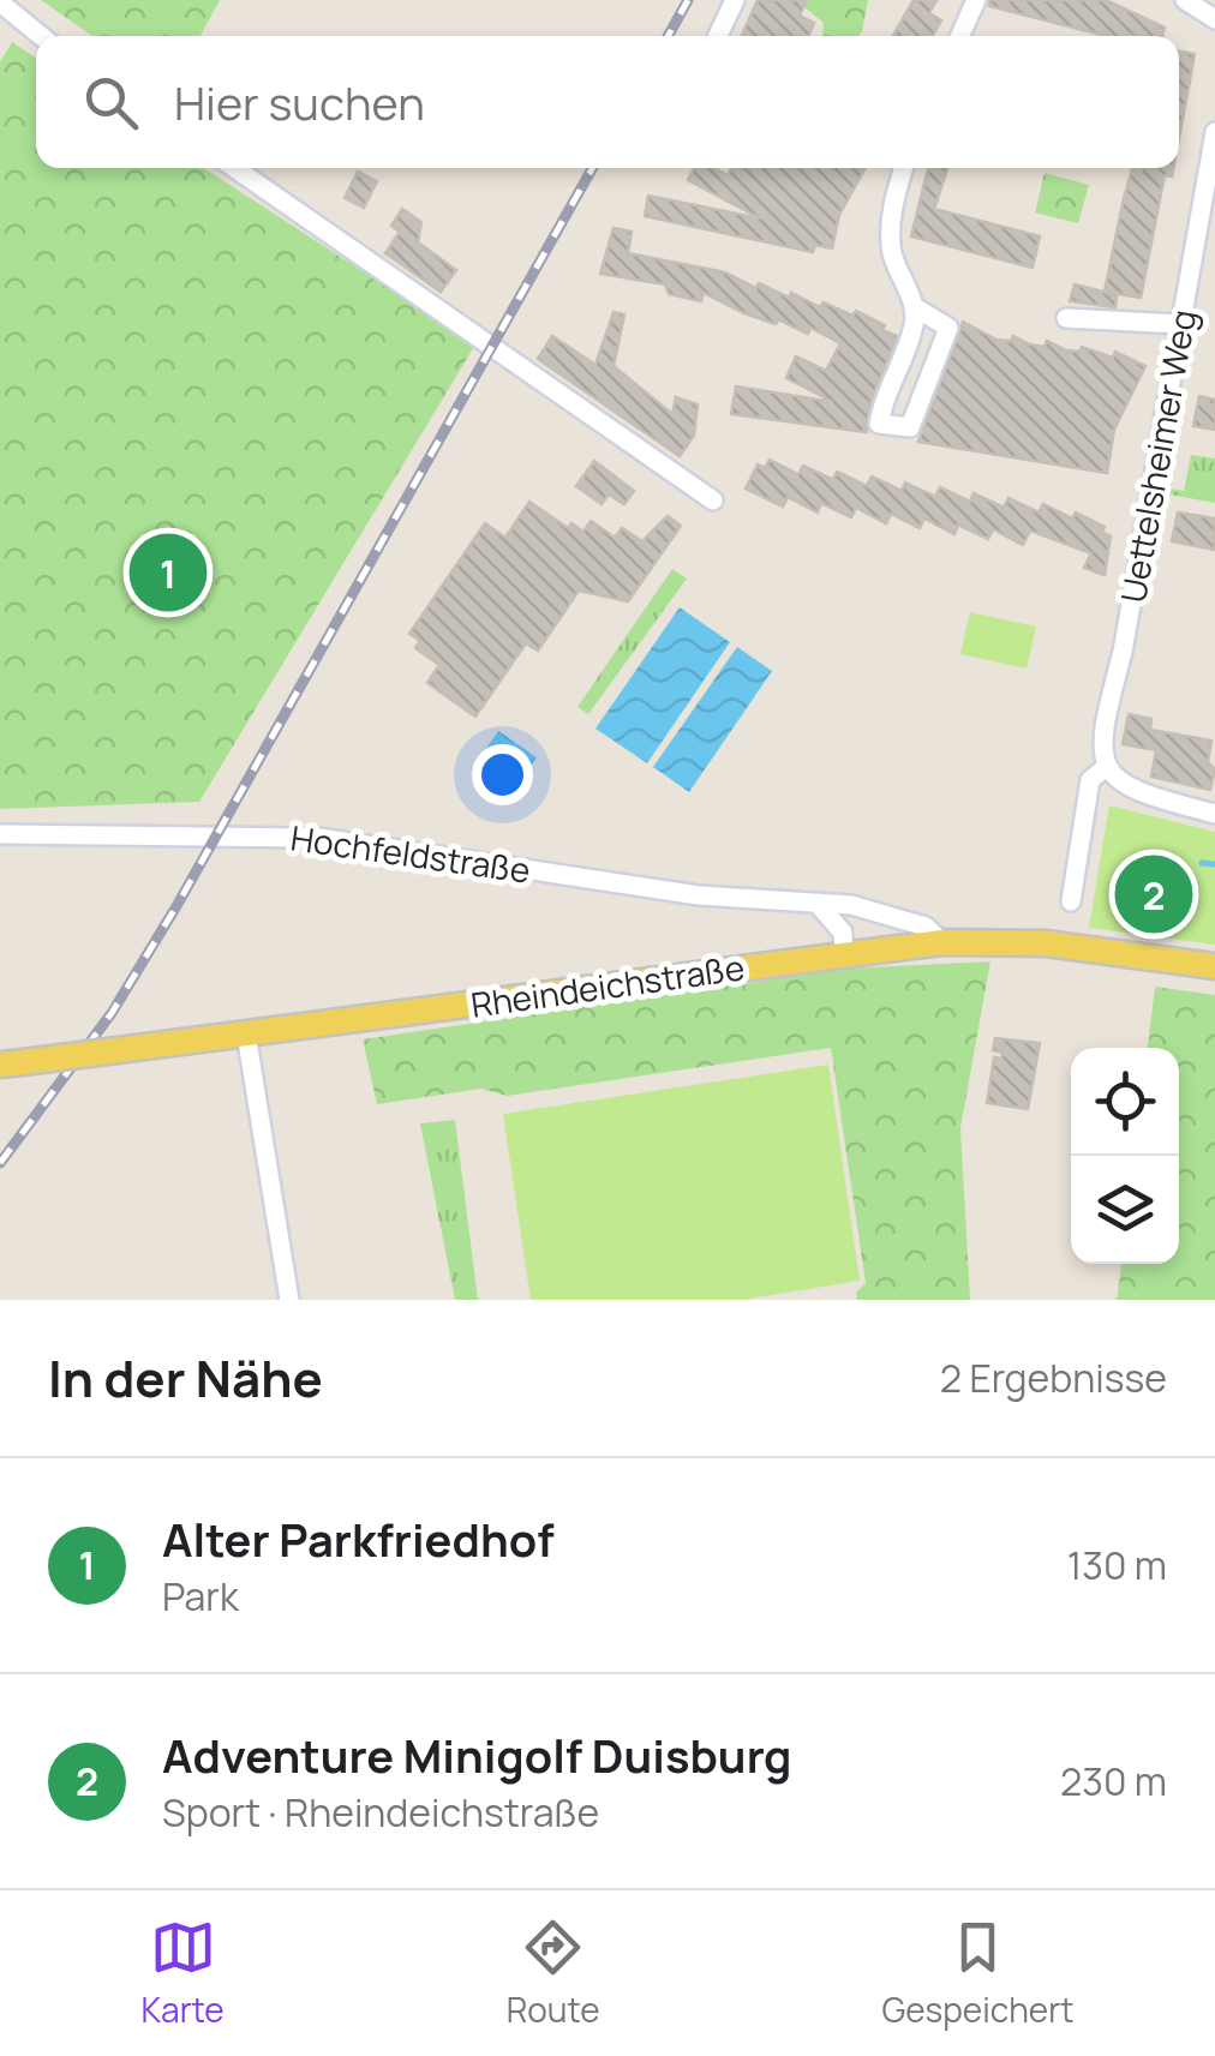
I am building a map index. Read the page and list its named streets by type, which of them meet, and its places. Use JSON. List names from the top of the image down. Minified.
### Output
{"streets":{"main road":["Rheindeichstraße"],"street":["Uettelsheimer Weg","Hochfeldstraße"]},"crossings":[["Hochfeldstraße","Rheindeichstraße"]],"page":{"search":"Hier suchen","pins":["1","2"],"heading":["In der Nähe","2 Ergebnisse"],"list":[{"mark":"1","name":"Alter Parkfriedhof","note":"Park","value":"130 m"},{"mark":"2","name":"Adventure Minigolf Duisburg","note":"Sport · Rheindeichstraße","value":"230 m"}],"nav":["Karte","Route","Gespeichert"]}}
